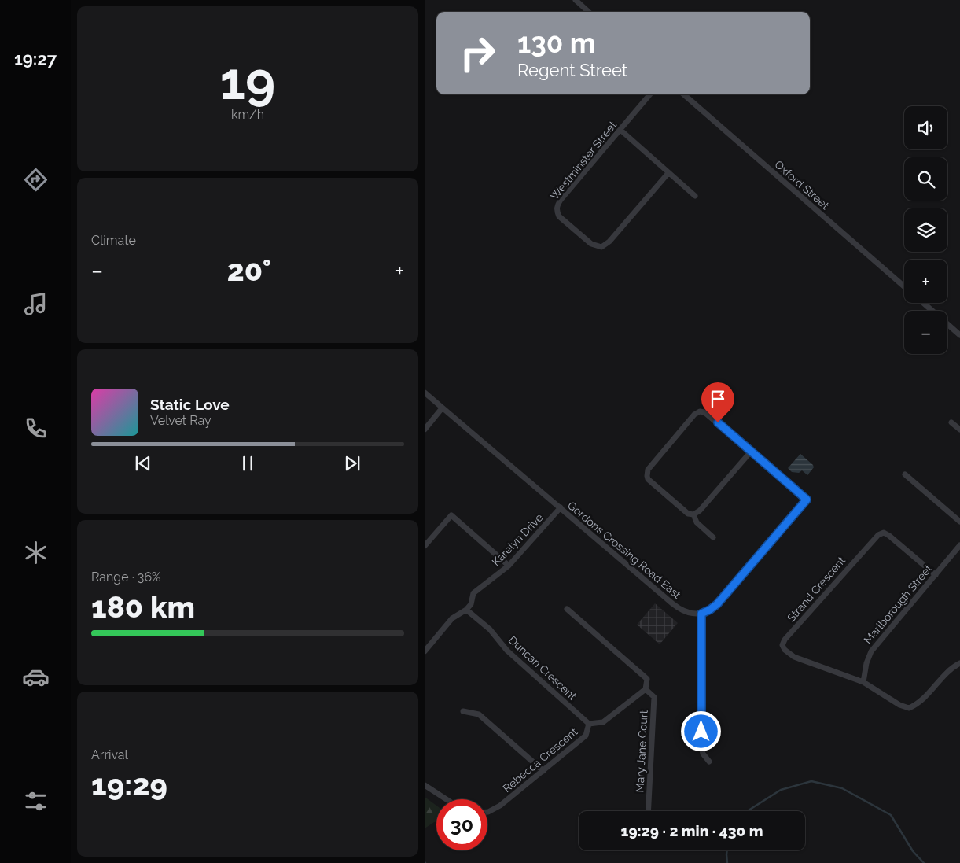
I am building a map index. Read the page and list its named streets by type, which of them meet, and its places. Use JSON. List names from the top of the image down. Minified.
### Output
{"streets":{"street":["Westminster Street","Oxford Street","Karelyn Drive","Gordons Crossing Road East","Strand Crescent","Marlborough Street","Duncan Crescent","Mary Jane Court","Rebecca Crescent"]},"crossings":[["Karelyn Drive","Gordons Crossing Road East"],["Karelyn Drive","Duncan Crescent"],["Strand Crescent","Marlborough Street"],["Duncan Crescent","Rebecca Crescent"],["Mary Jane Court","Rebecca Crescent"]],"page":{"tabs":"19:27","tile":[["19","km/h"],"Climate",["Range · 36%","180 km"],["Arrival","19:29"]],"turn":["130 m","Regent Street"],"map_buttons":["+","−"],"heat":["−","20°","+"],"song":["Static Love","Velvet Ray"],"limit":"30","trip":"19:29 · 2 min · 430 m"}}
